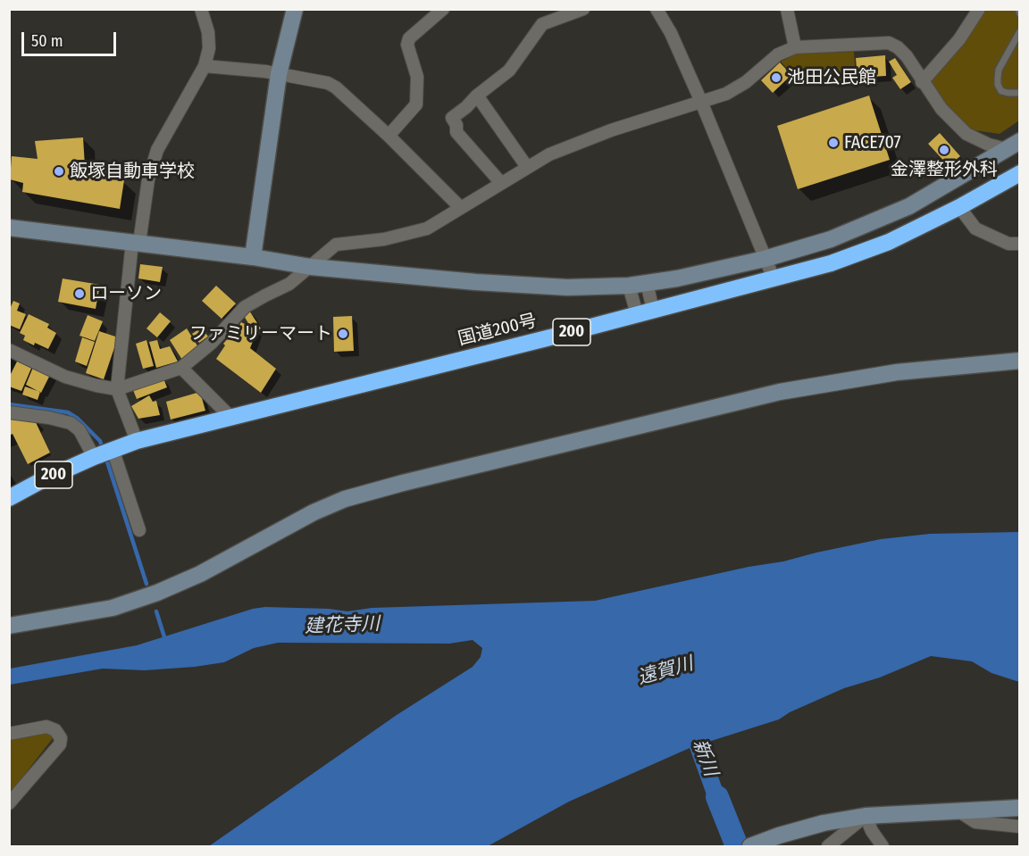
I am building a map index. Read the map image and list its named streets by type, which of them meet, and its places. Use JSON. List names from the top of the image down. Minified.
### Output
{"streets":{"highway":["国道200号","200"]},"water":["建花寺川","遠賀川","新川"],"places":["池田公民館","FACE707","金澤整形外科","飯塚自動車学校","ローソン","ファミリーマート"],"scale_bar":"50 m"}
